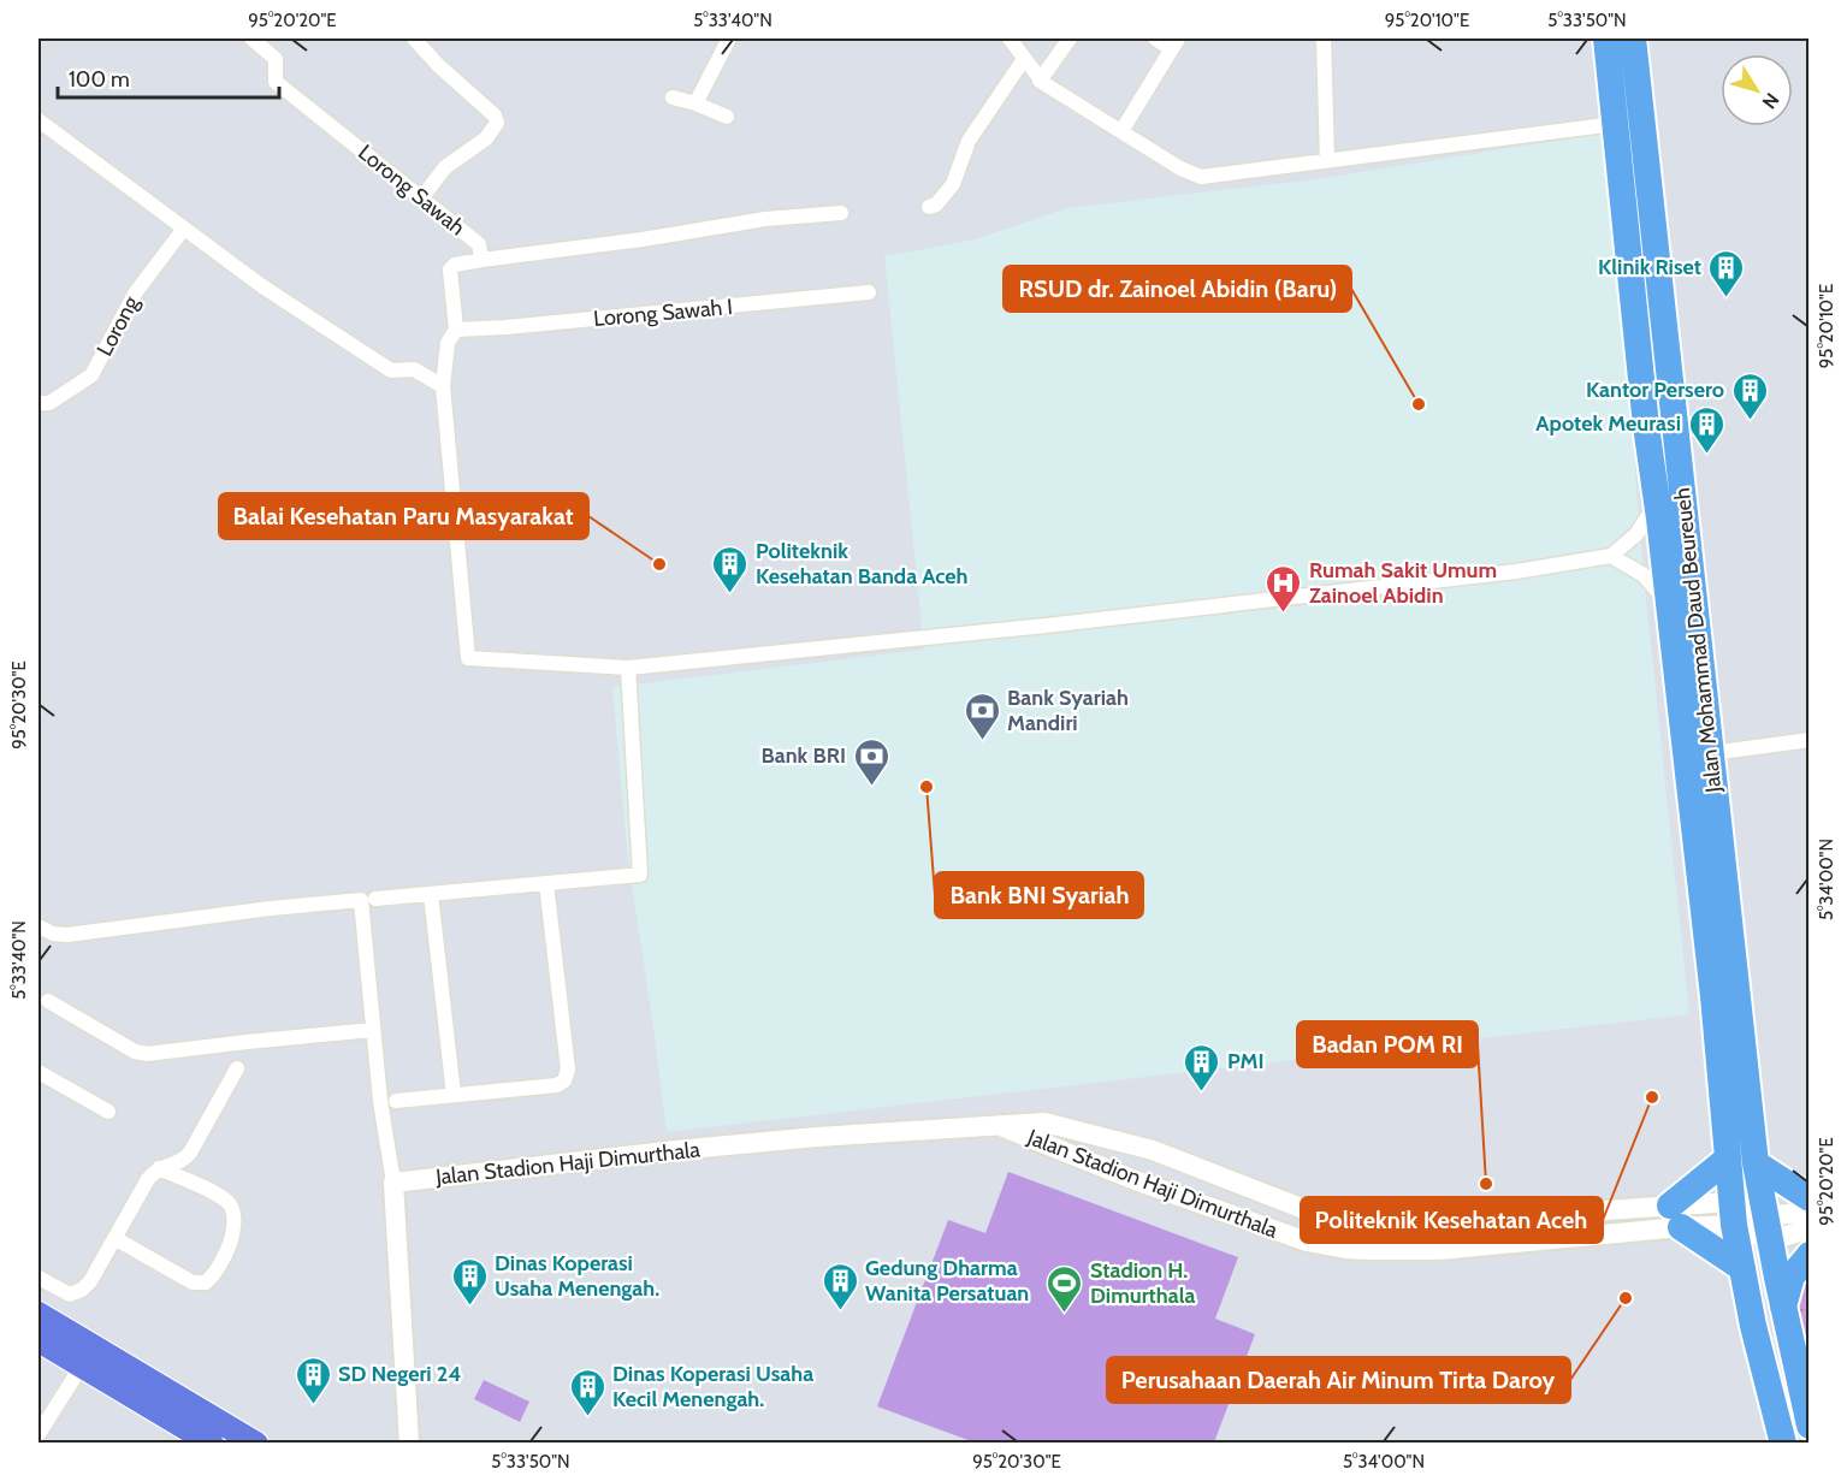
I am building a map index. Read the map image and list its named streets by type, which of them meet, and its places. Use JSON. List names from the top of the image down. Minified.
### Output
{"streets":{"highway":["Jalan Mohammad Daud Beureueh"],"street":["Lorong Sawah","Lorong Sawah I","Lorong","Jalan Stadion Haji Dimurthala"]},"crossings":[["Lorong Sawah","Lorong Sawah I"],["Jalan Mohammad Daud Beureueh","Jalan Stadion Haji Dimurthala"]],"places":{"building":["Klinik Riset","Kantor Persero","Apotek Meurasi","Politeknik Kesehatan Banda Aceh","PMI","Dinas Koperasi Usaha Menengah.","Gedung Dharma Wanita Persatuan","SD Negeri 24","Dinas Koperasi Usaha Kecil Menengah."],"other":["RSUD dr. Zainoel Abidin (Baru)","Balai Kesehatan Paru Masyarakat","Bank BNI Syariah","Politeknik Kesehatan Aceh","Badan POM RI","Perusahaan Daerah Air Minum Tirta Daroy"],"hospital":["Rumah Sakit Umum Zainoel Abidin"],"bank":["Bank Syariah Mandiri","Bank BRI"],"sports":["Stadion H. Dimurthala"]},"scale_bar":"100 m","north":"bottom right","coordinates":["95°20'20\"E","5°33'40\"N","95°20'10\"E","5°33'50\"N","95°20'30\"E","5°34'00\"N"]}
